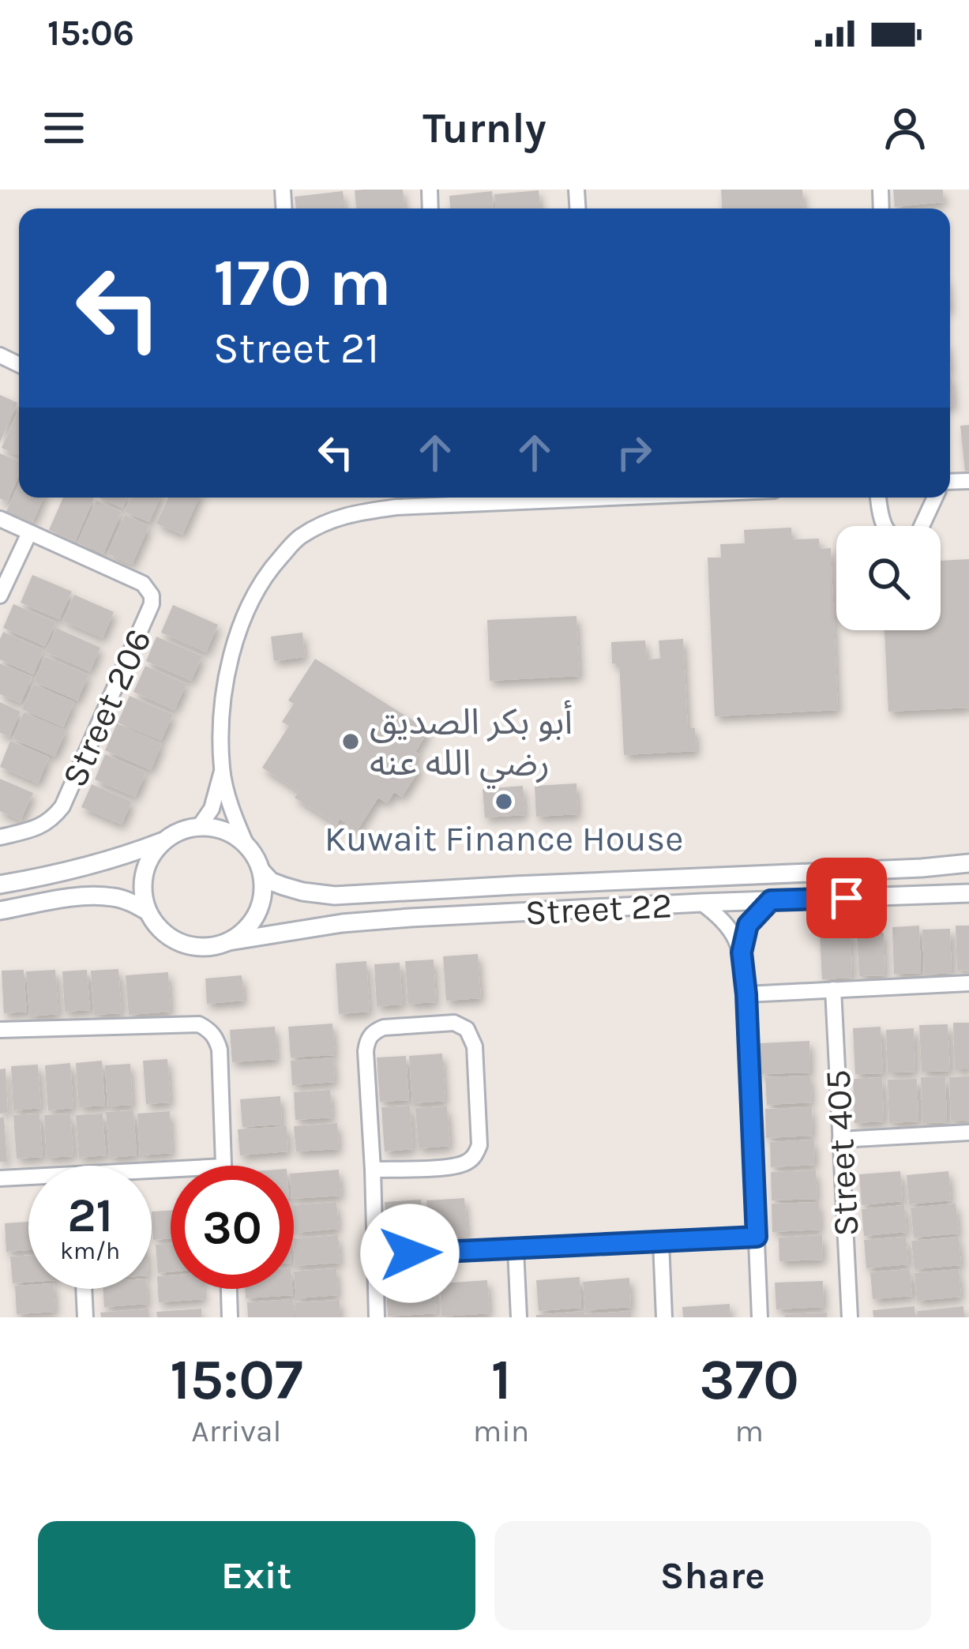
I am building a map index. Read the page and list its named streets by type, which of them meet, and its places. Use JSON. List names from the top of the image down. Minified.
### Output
{"streets":{"street":["Street 206","Street 22","Street 405"]},"places":["أبو بكر الصديق رضي الله عنه","Kuwait Finance House"],"page":{"status":"15:06","header":"Turnly","turn":["170 m","Street 21"],"speed":"21 km/h","limit":"30","eta":["15:07","Arrival","1","min","370","m"],"buttons":["Exit","Share"]}}
